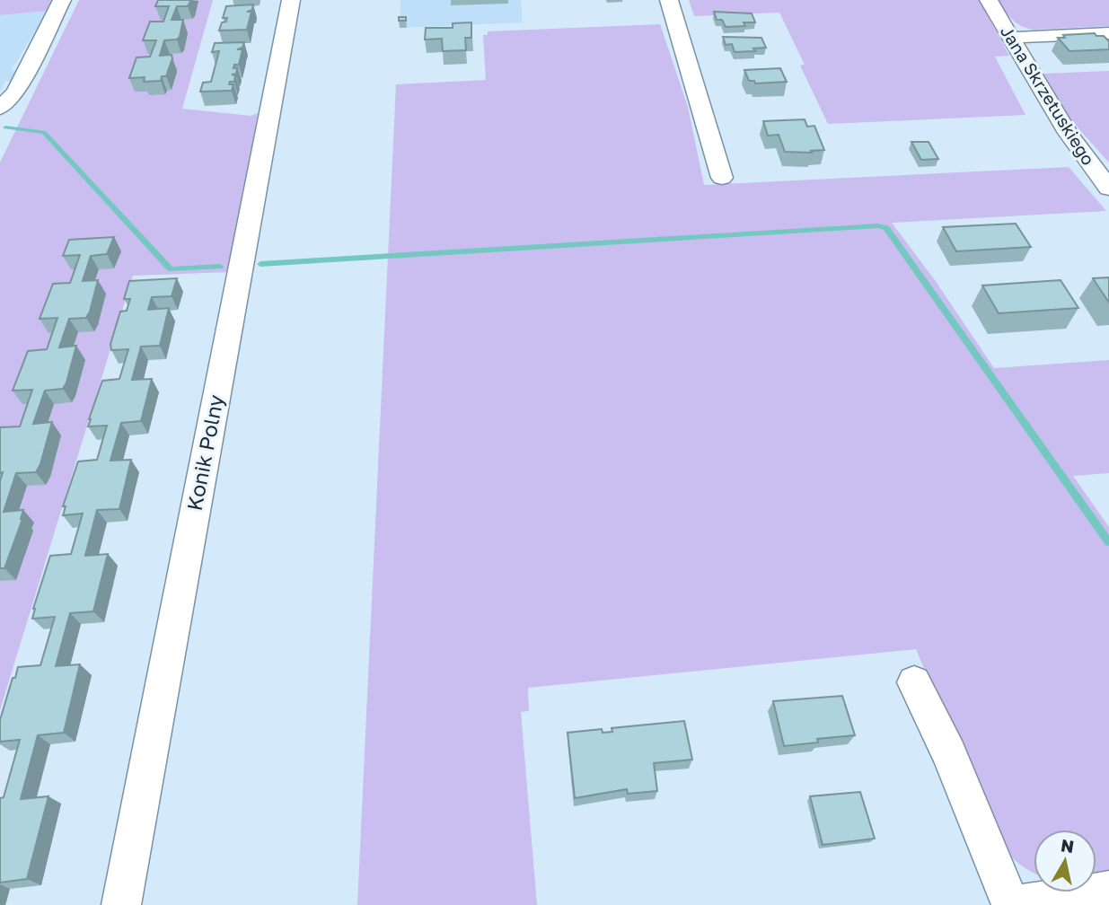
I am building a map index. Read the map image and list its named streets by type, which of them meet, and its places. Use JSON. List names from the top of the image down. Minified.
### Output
{"streets":{"street":["Jana Skrzetuskiego","Konik Polny"]},"north":"top"}
